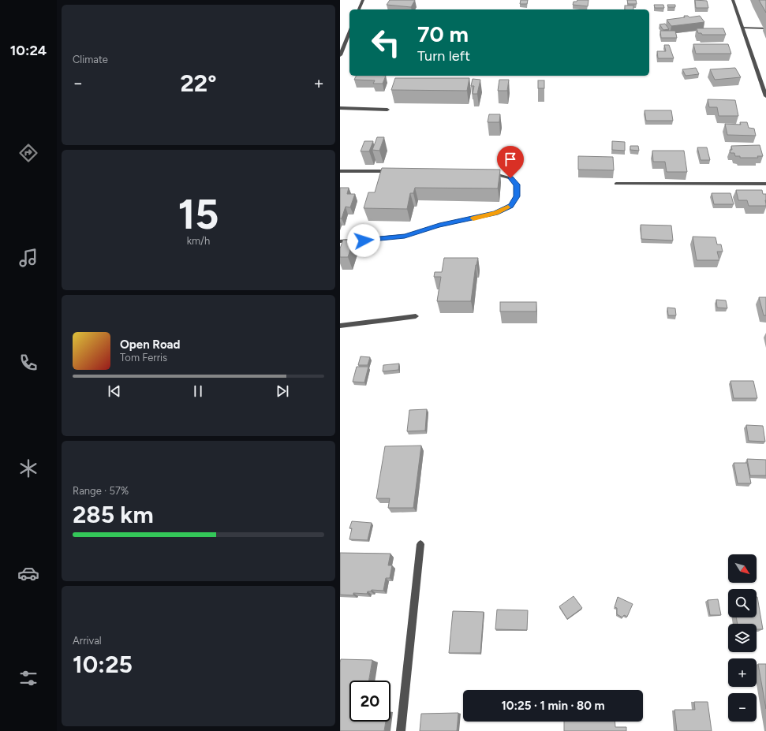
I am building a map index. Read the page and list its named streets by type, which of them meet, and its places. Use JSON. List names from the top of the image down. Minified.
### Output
{"north":"bottom right","page":{"tabs":"10:24","tile":["Climate",["15","km/h"],["Range · 57%","285 km"],["Arrival","10:25"]],"turn":["70 m","Turn left"],"heat":["−","22°","+"],"song":["Open Road","Tom Ferris"],"map_buttons":["+","−"],"limit":"20","trip":"10:25 · 1 min · 80 m"}}
